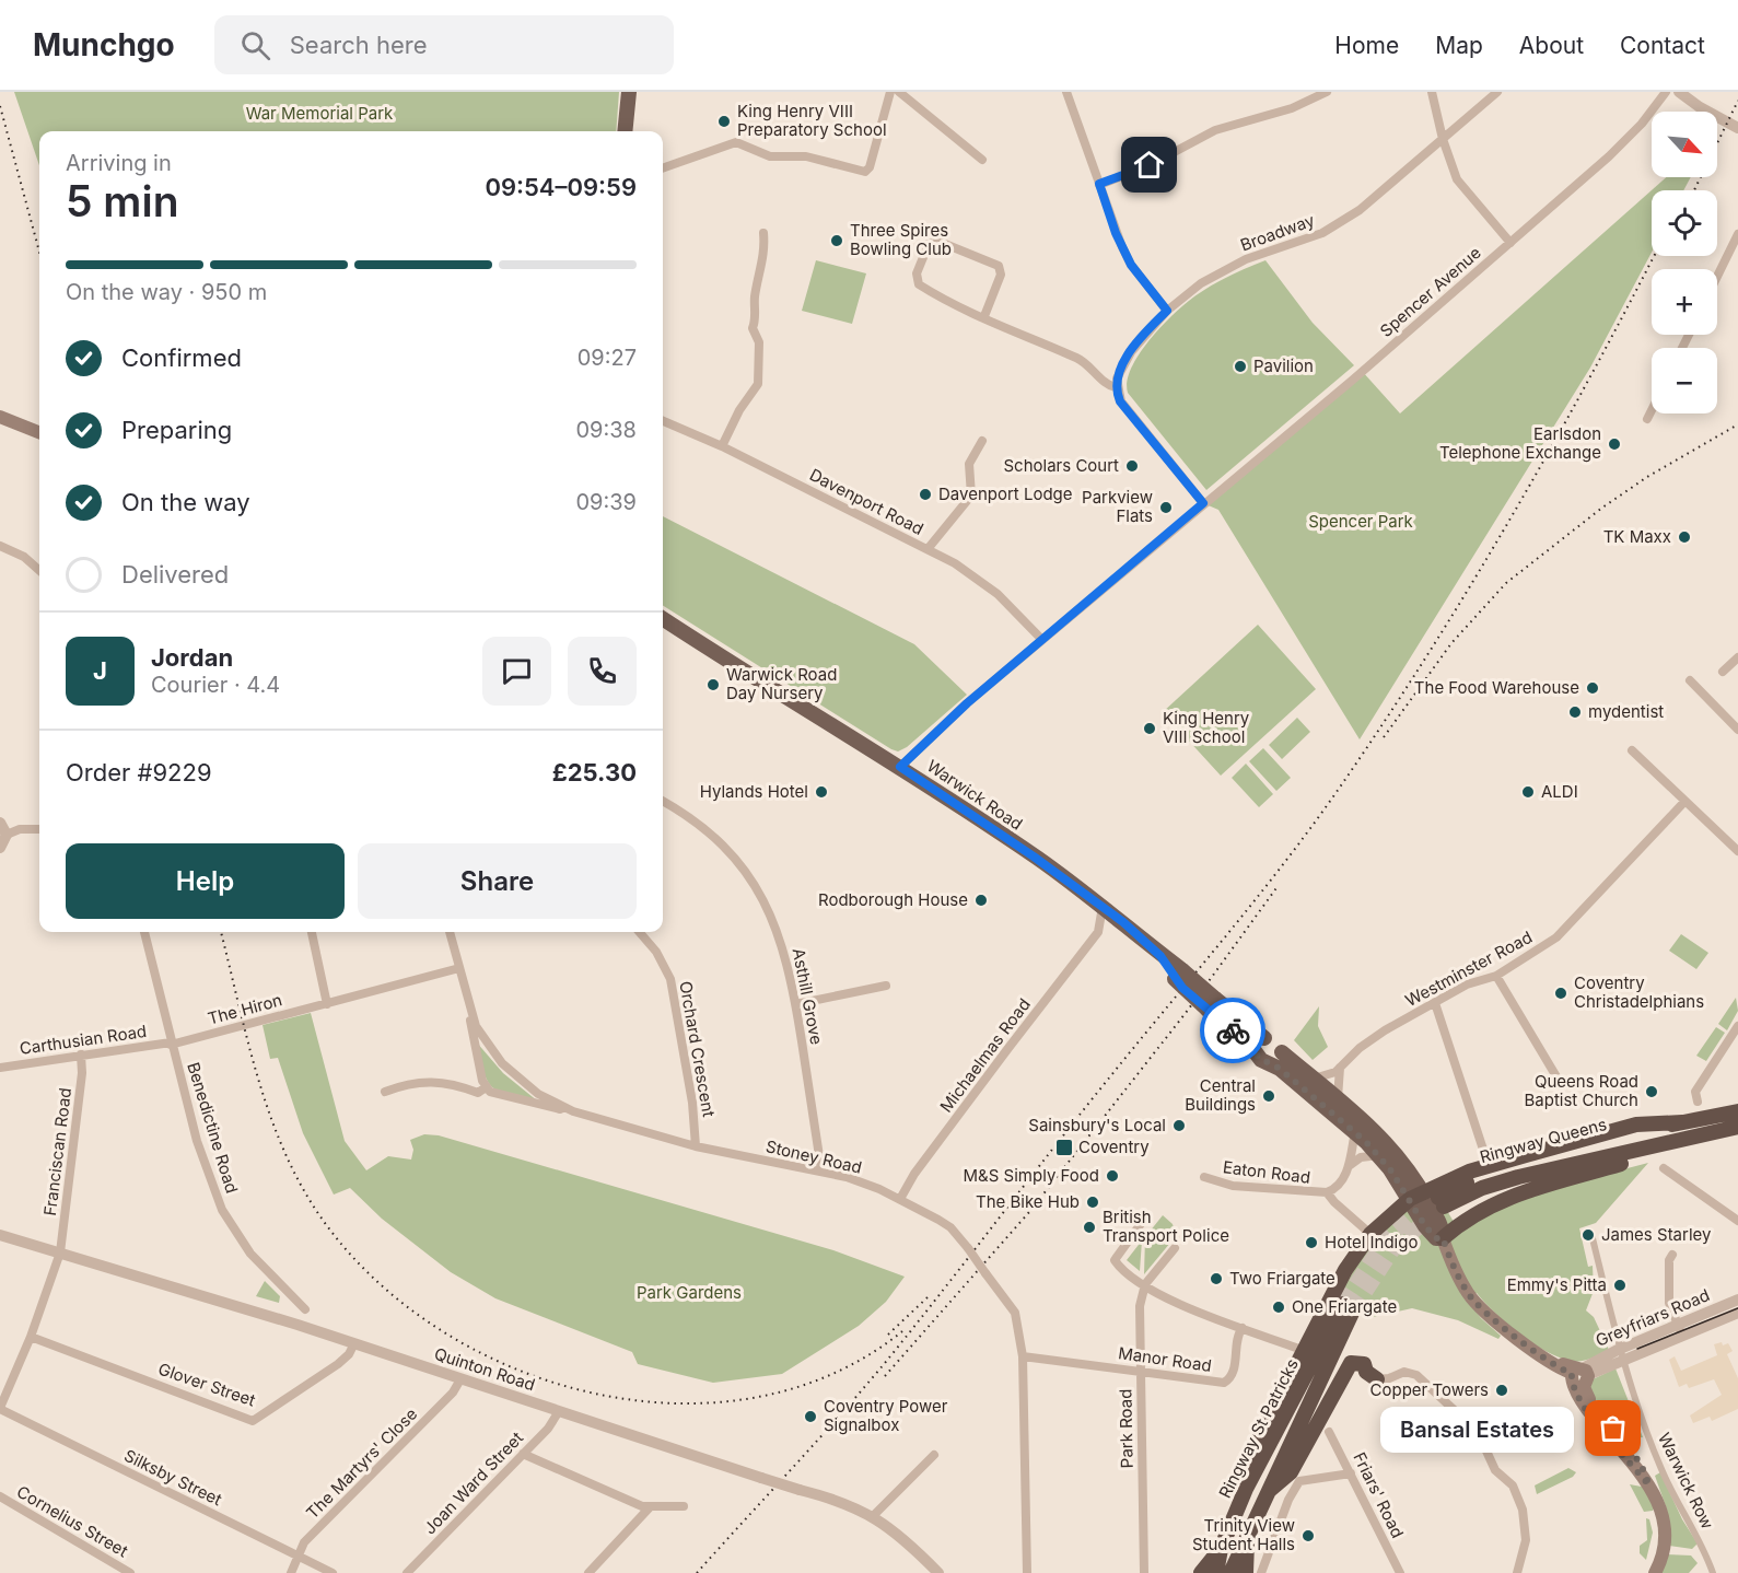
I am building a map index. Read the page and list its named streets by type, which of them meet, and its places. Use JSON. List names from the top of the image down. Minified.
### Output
{"streets":{"highway":["Ringway Queens","Ringway St Patricks"],"main road":["Warwick Road"],"street":["Broadway","Spencer Avenue","Davenport Road","Westminster Road","Asthill Grove","The Hiron","Carthusian Road","Orchard Crescent","Michaelmas Road","Benedictine Road","Franciscan Road","Stoney Road","Eaton Road","Greyfriars Road","Manor Road","Quinton Road","Glover Street","Park Road","The Martyrs' Close","Silksby Street","Warwick Row","Joan Ward Street","Friars' Road","Cornelius Street"]},"crossings":[["Spencer Avenue","Davenport Road"],["Spencer Avenue","Warwick Road"],["Warwick Road","Westminster Road"],["Warwick Road","Michaelmas Road"],["Warwick Road","Eaton Road"],["Warwick Road","Greyfriars Road"],["Asthill Grove","Stoney Road"],["The Hiron","Carthusian Road"],["The Hiron","Benedictine Road"],["Carthusian Road","Benedictine Road"],["Carthusian Road","Franciscan Road"],["Orchard Crescent","Stoney Road"],["Michaelmas Road","Stoney Road"],["Franciscan Road","Quinton Road"],["Franciscan Road","Glover Street"],["Franciscan Road","Silksby Street"],["Stoney Road","Manor Road"],["Greyfriars Road","Warwick Row"],["Manor Road","Park Road"],["Quinton Road","Glover Street"],["Quinton Road","The Martyrs' Close"],["Quinton Road","Joan Ward Street"],["The Martyrs' Close","Silksby Street"]],"parks":["War Memorial Park","Spencer Park","Park Gardens"],"places":{"other":["King Henry VIII Preparatory School","Three Spires Bowling Club","Pavilion","Earlsdon Telephone Exchange","Scholars Court","Davenport Lodge","Parkview Flats","TK Maxx","Warwick Road Day Nursery","The Food Warehouse","mydentist","King Henry VIII School","Hylands Hotel","ALDI","Rodborough House","Coventry Christadelphians","Queens Road Baptist Church","Central Buildings","Sainsbury's Local","M&S Simply Food","The Bike Hub","British Transport Police","James Starley","Hotel Indigo","Two Friargate","Emmy's Pitta","One Friargate","Copper Towers","Coventry Power Signalbox","Bansal Estates","Trinity View Student Halls"],"transit":["Coventry"]},"north":"bottom right","page":{"header":"Munchgo","search":"Search here","nav":["Home","Map","About","Contact"],"map_buttons":["+","−"],"heading":["5 min","Arriving in","09:54–09:59"],"panel":["Jordan","Courier · 4.4","Order #9229","£25.30"],"bar":"On the way · 950 m","list":[["Confirmed","09:27"],["Preparing","09:38"],["On the way","09:39"],"Delivered"],"round":"J","buttons":["Help","Share"],"bubble":"Bansal Estates"}}
